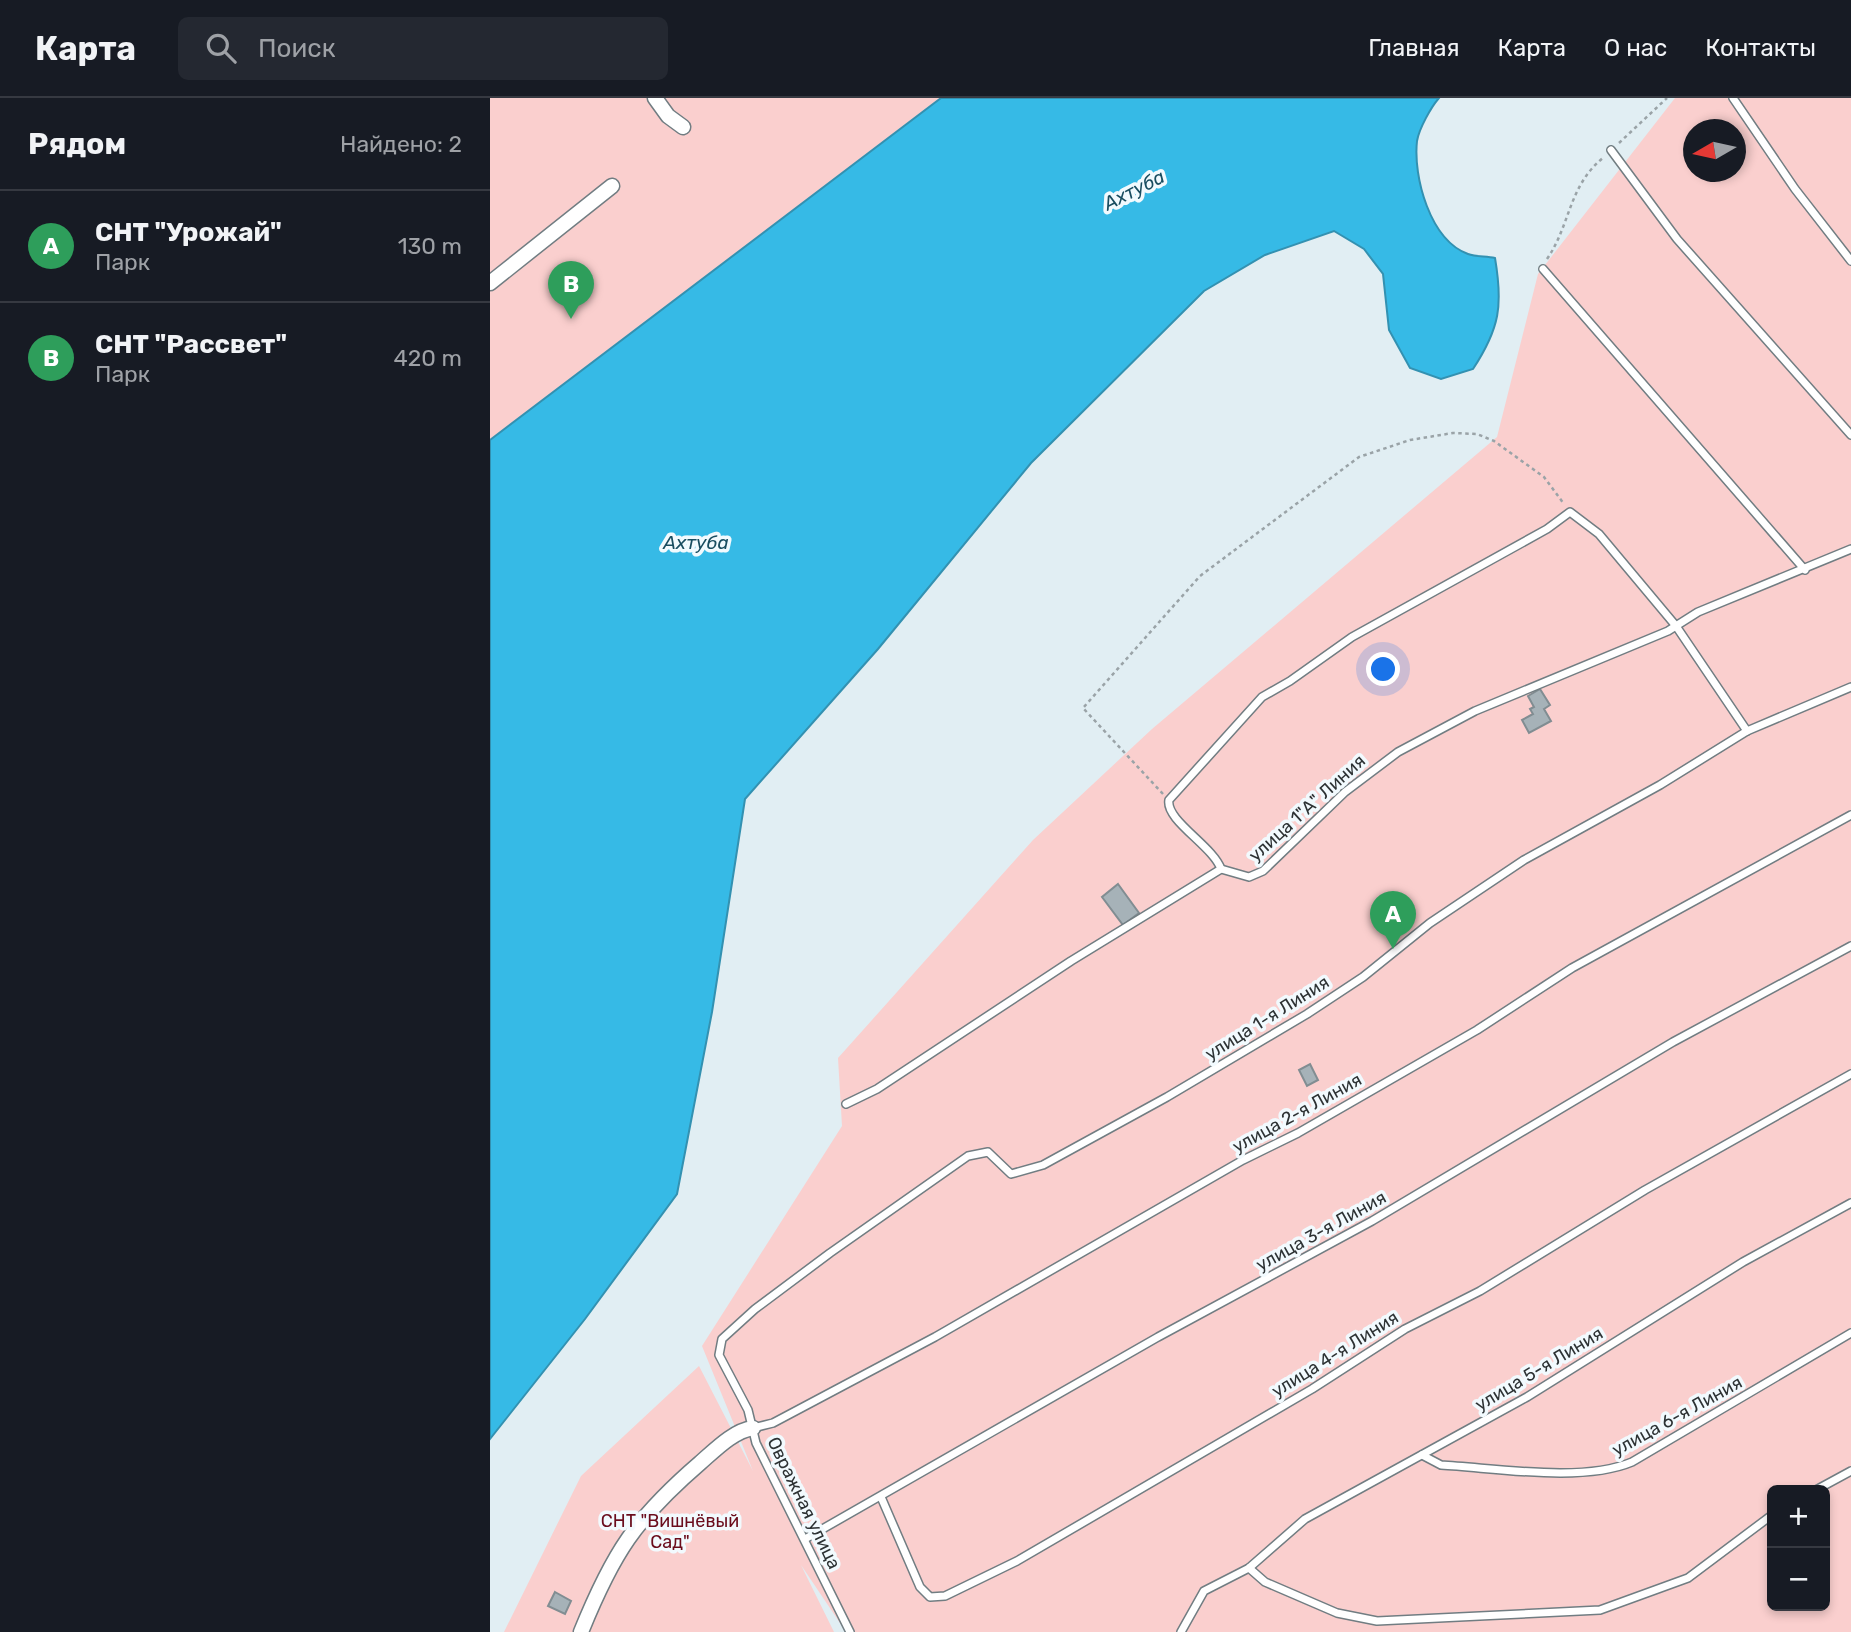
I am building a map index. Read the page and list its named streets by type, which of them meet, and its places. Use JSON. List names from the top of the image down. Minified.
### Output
{"streets":{"lane":["улица 1\"А\" Линия","улица 1-я Линия","улица 2-я Линия","улица 3-я Линия","улица 4-я Линия","улица 5-я Линия","улица 6-я Линия","Овражная улица"]},"crossings":[["улица 1-я Линия","Овражная улица"],["улица 2-я Линия","Овражная улица"],["улица 3-я Линия","улица 4-я Линия"],["улица 3-я Линия","Овражная улица"],["улица 5-я Линия","улица 6-я Линия"]],"water":["Ахтуба"],"parks":["СНТ \"Вишнёвый Сад\""],"north":"left","page":{"header":"Карта","search":"Поиск","nav":["Главная","Карта","О нас","Контакты"],"heading":["Рядом","Найдено: 2"],"list":[{"mark":"A","name":"СНТ \"Урожай\"","note":"Парк","value":"130 m"},{"mark":"B","name":"СНТ \"Рассвет\"","note":"Парк","value":"420 m"}],"pins":["B","A"],"map_buttons":["+","−"]}}
